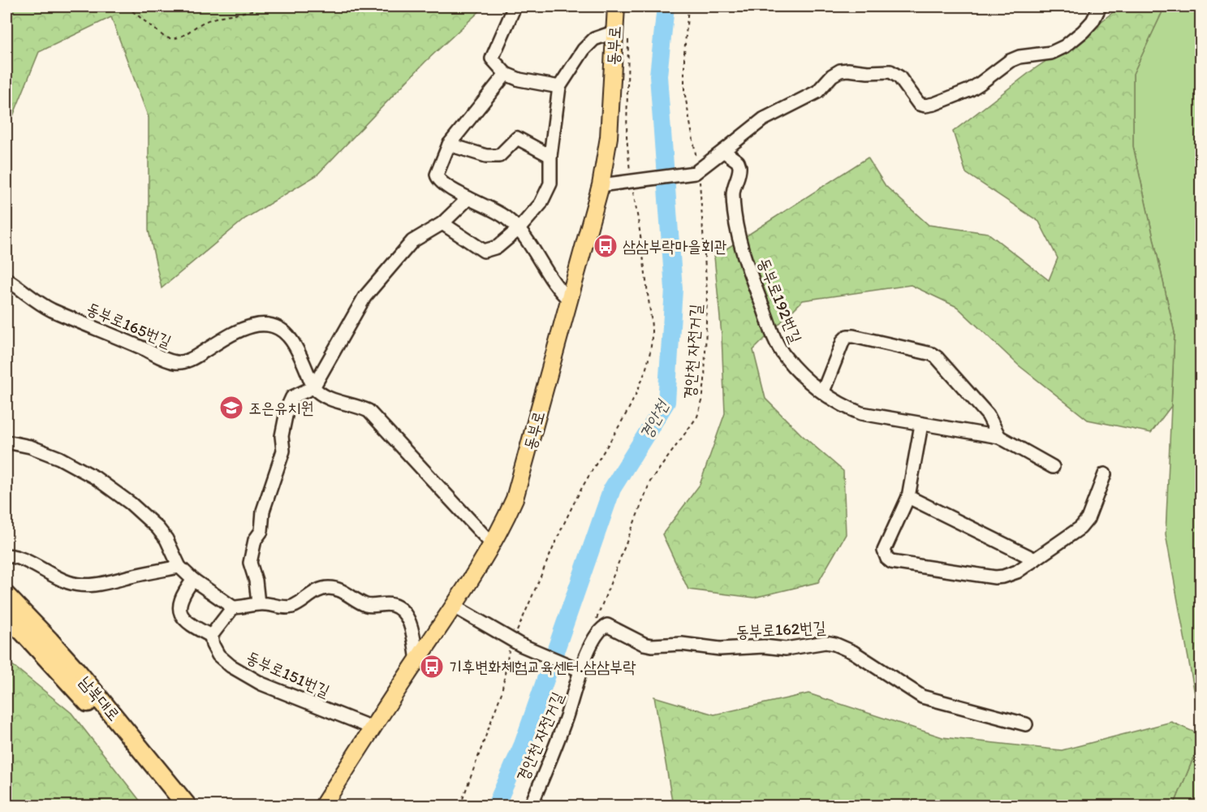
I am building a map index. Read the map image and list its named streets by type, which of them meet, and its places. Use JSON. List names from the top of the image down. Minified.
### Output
{"streets":{"highway":["남북대로"],"main road":["동부로"],"street":["동부로192번길","동부로165번길","동부로162번길","동부로151번길"],"path":["경안천 자전거길"]},"crossings":[["동부로","동부로151번길"]],"water":["경안천"],"places":{"bus stop":["삼삼부락마을회관","기후변화체험교육센터.삼삼부락"],"school or university":["조은유치원"]}}
